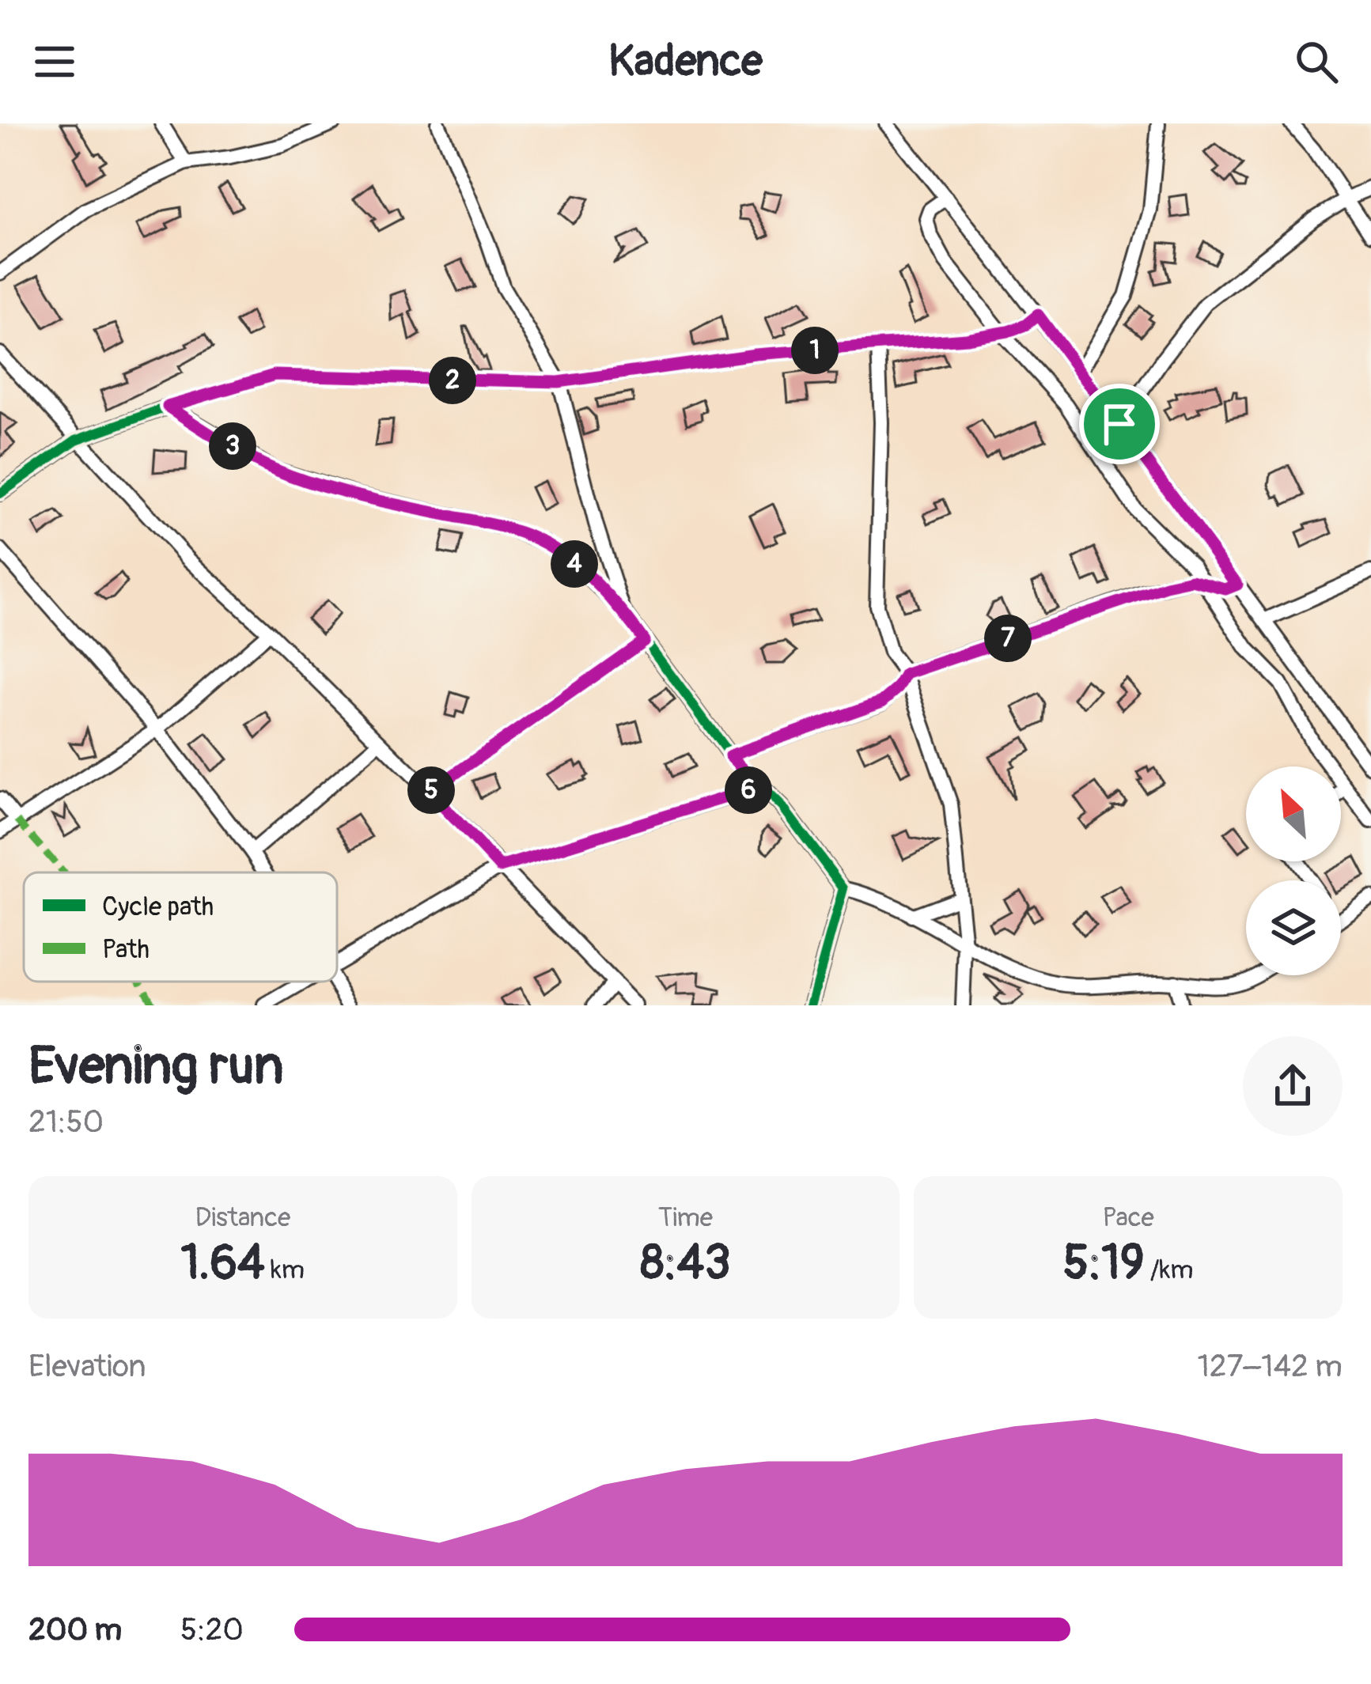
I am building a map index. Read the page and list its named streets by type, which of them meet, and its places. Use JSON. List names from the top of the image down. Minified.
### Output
{"legend":["Cycle path","Path"],"north":"top left","page":{"header":"Kadence","pins":["1","2","3","4","7","5","6"],"heading":["Evening run","21:50"],"stats":[["Distance","1.64 km"],["Time","8:43"],["Pace","5:19 /km"]],"chart":["Elevation","127–142 m"],"list":[{"name":"200 m","note":"5:20"}]}}
